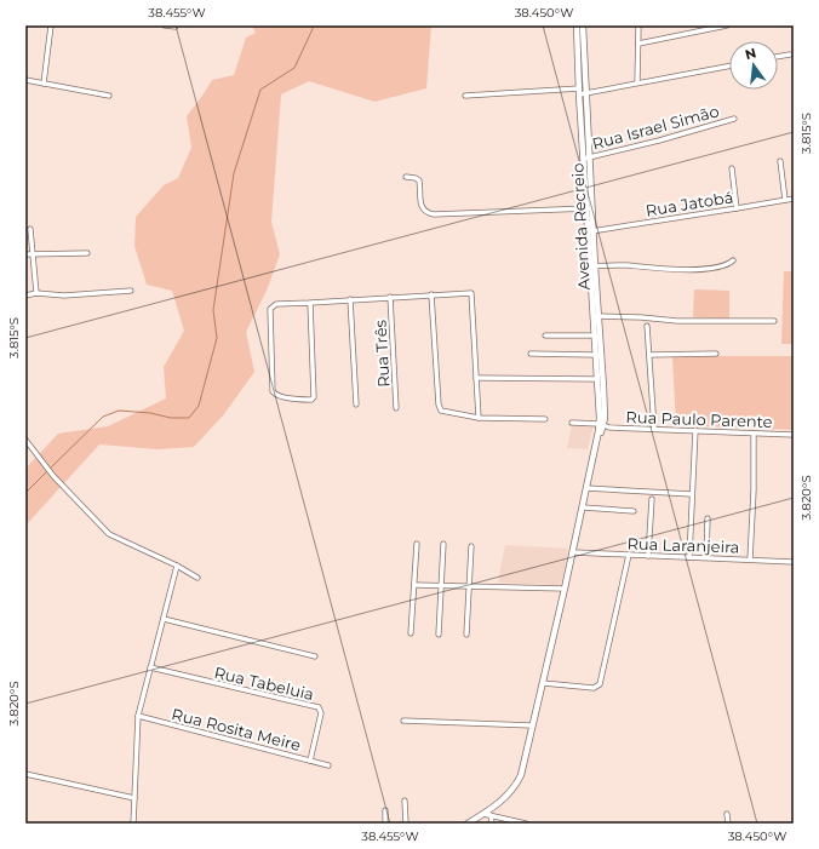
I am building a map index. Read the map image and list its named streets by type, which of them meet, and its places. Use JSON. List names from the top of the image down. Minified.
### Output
{"streets":{"main road":["Avenida Recreio"],"street":["Rua Israel Simão","Rua Jatobá","Rua Três","Rua Paulo Parente","Rua Laranjeira","Rua Tabeluia","Rua Rosita Meire"]},"crossings":[["Rua Israel Simão","Avenida Recreio"],["Rua Jatobá","Avenida Recreio"],["Avenida Recreio","Rua Paulo Parente"],["Rua Tabeluia","Rua Rosita Meire"]],"north":"top","coordinates":["38.455°W","38.450°W","3.815°S","3.820°S"]}
